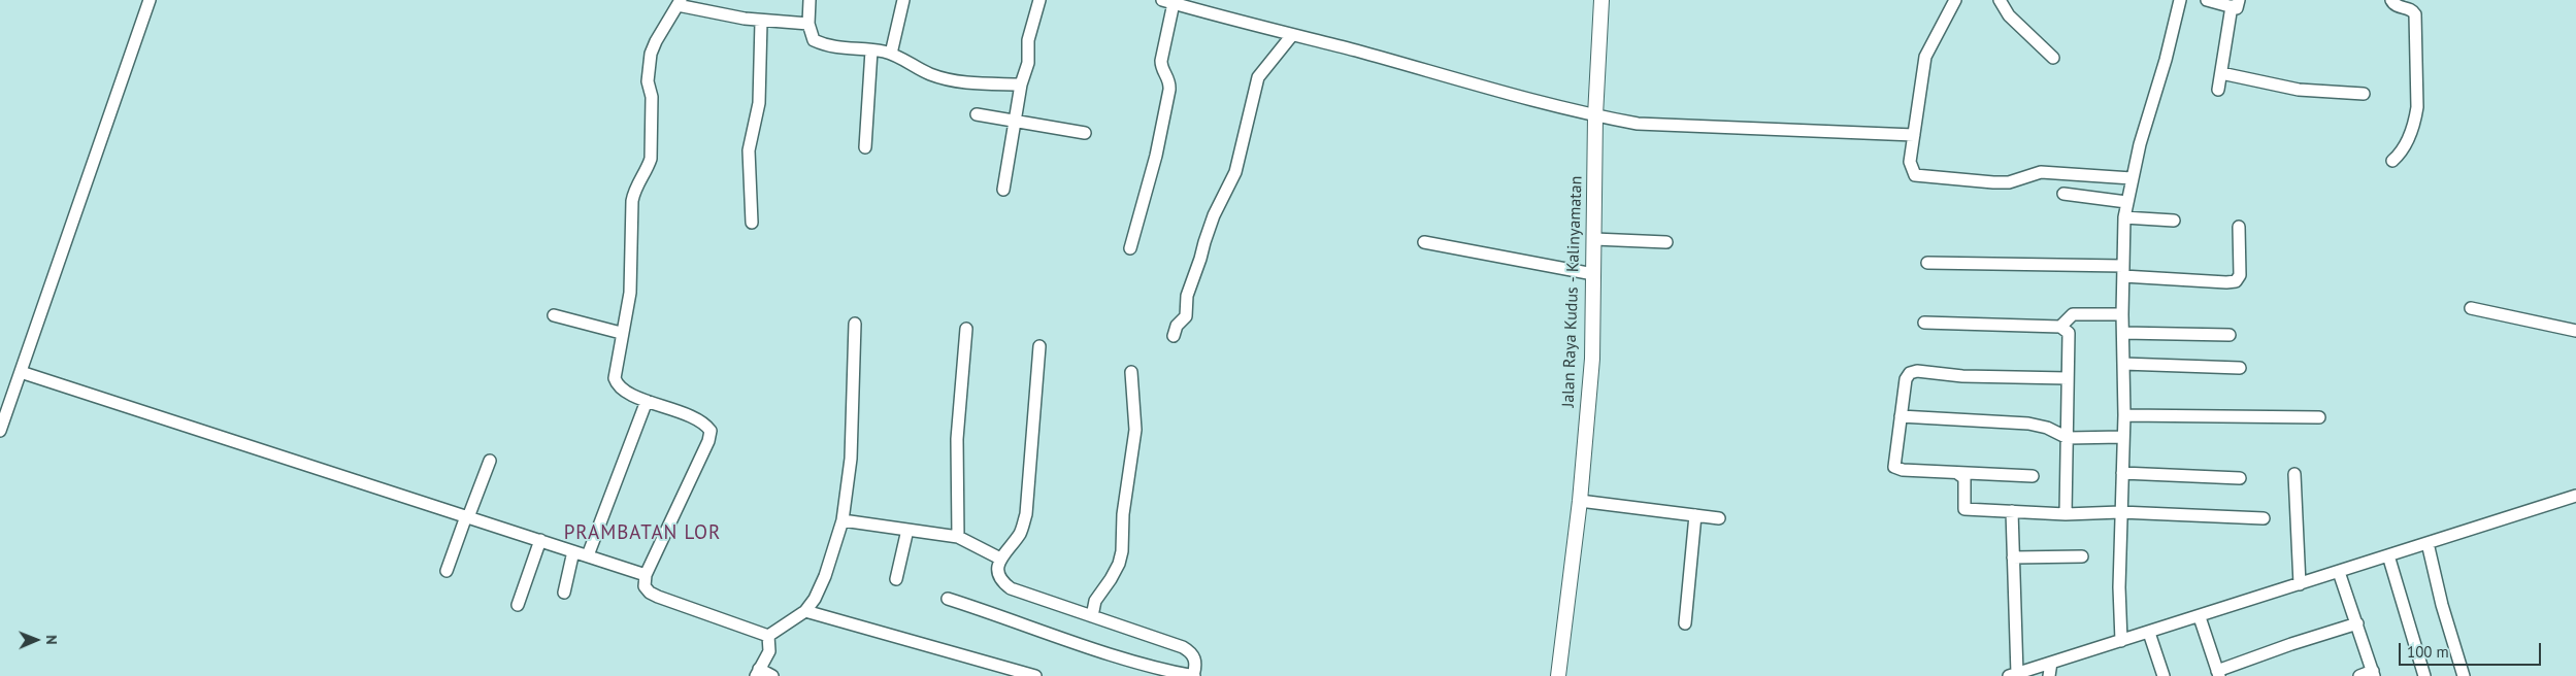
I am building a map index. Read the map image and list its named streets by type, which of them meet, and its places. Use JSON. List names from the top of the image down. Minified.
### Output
{"streets":{"main road":["Jalan Raya Kudus - Kalinyamatan"]},"districts":["PRAMBATAN LOR"],"scale_bar":"100 m","north":"right"}
